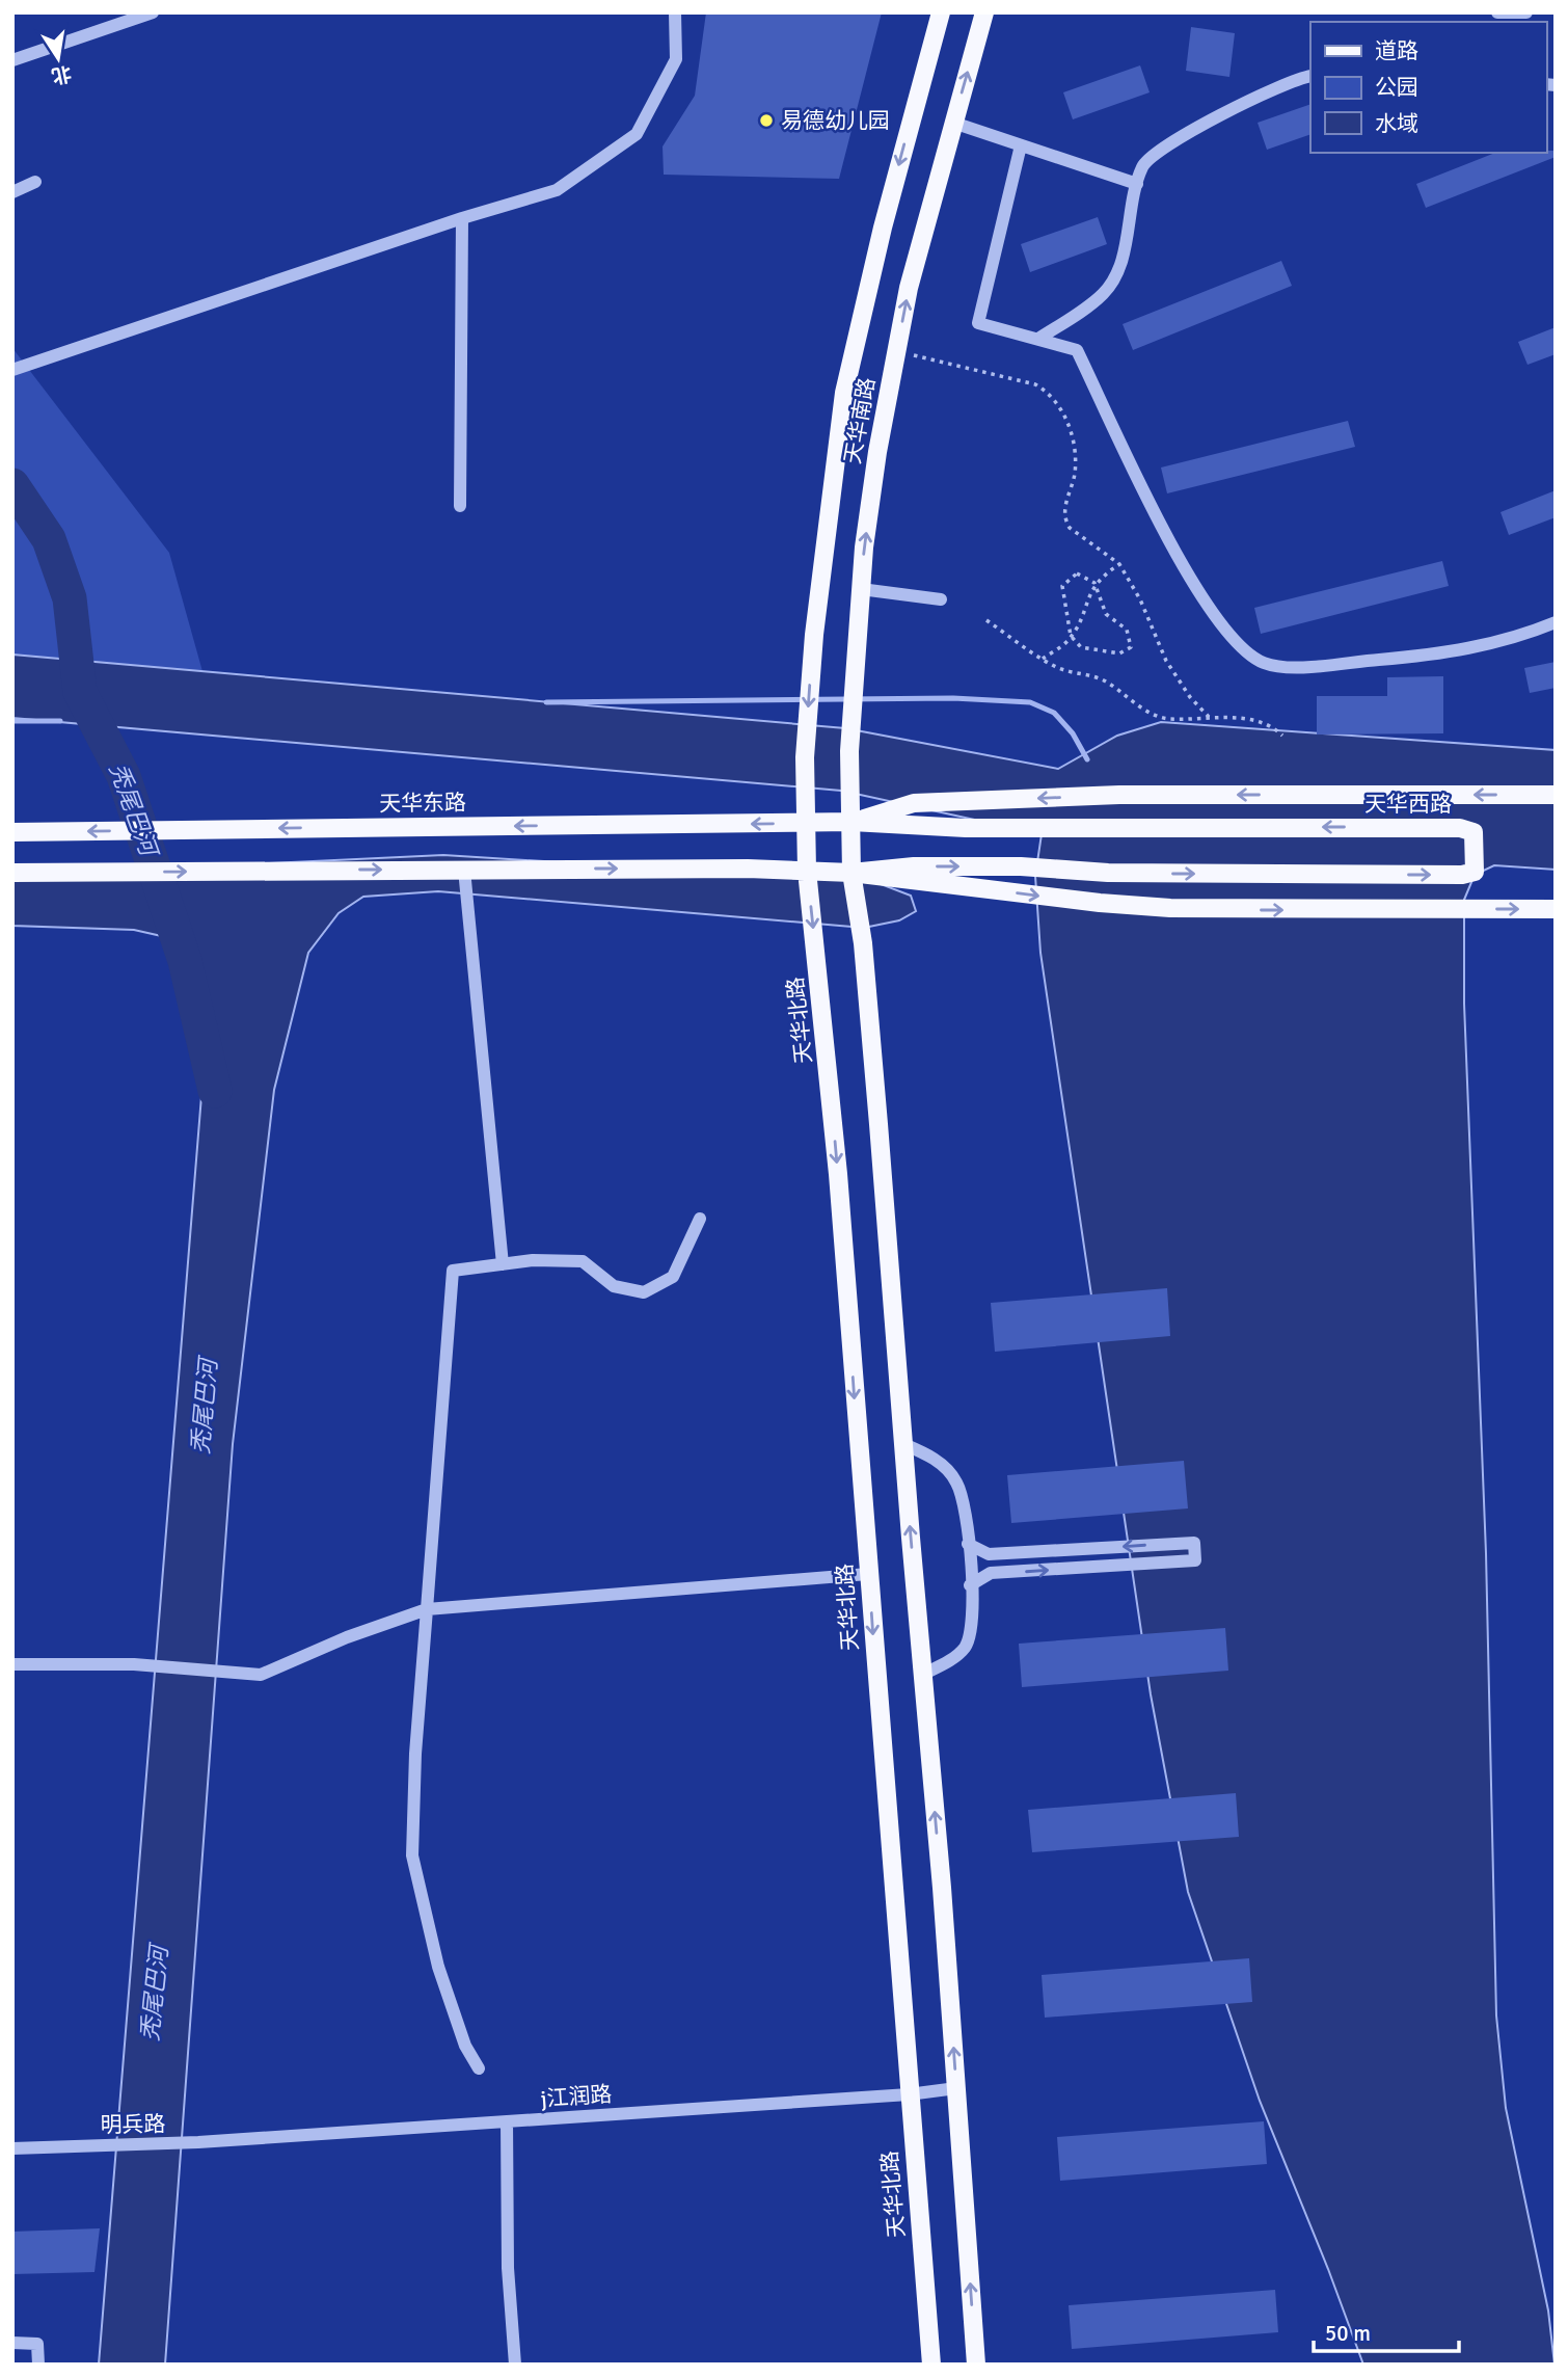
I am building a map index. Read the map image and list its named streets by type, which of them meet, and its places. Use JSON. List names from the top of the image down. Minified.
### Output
{"streets":{"main road":["天华南路","天华东路","天华西路","天华北路"],"street":["j江润路","明兵路"]},"crossings":[["天华南路","天华东路"],["天华南路","天华西路"],["天华南路","天华北路"],["天华东路","天华西路"],["天华西路","天华北路"],["天华北路","j江润路"],["j江润路","明兵路"]],"water":["秃尾巴河"],"places":["易德幼儿园"],"legend":["道路","公园","水域"],"scale_bar":"50 m","north":"bottom"}
